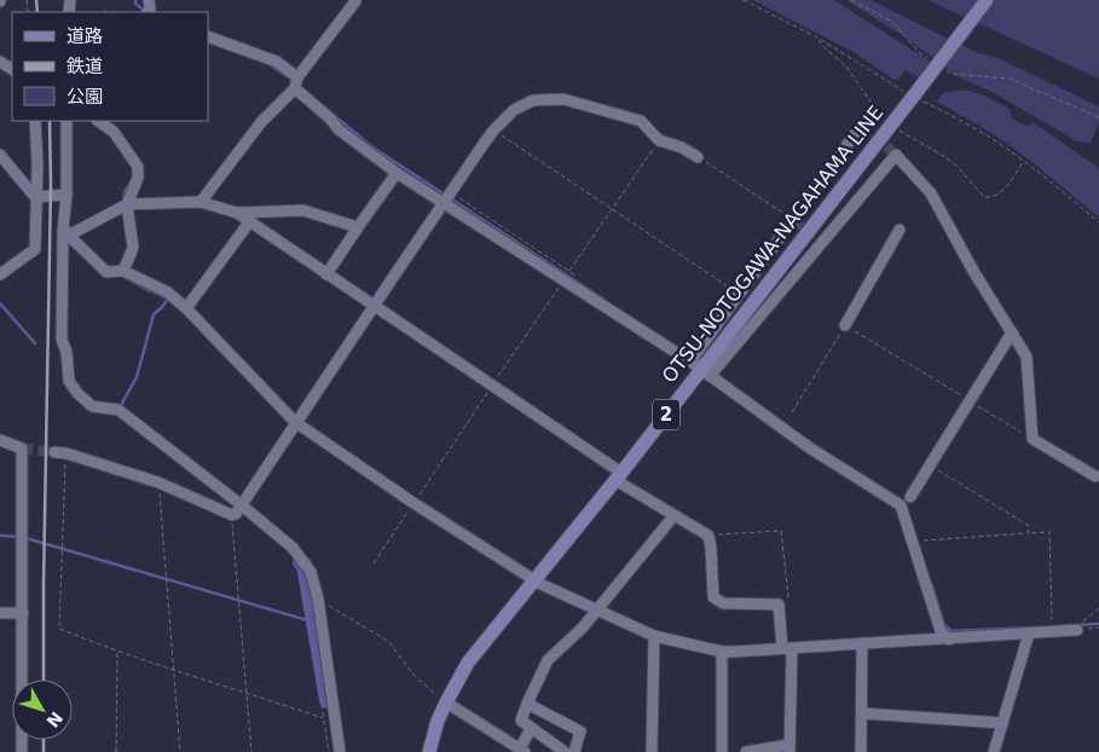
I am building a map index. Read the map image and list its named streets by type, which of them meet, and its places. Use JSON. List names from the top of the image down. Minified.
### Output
{"streets":{"main road":["OTSU-NOTOGAWA-NAGAHAMA LINE","2"]},"legend":["道路","鉄道","公園"],"north":"bottom right"}
